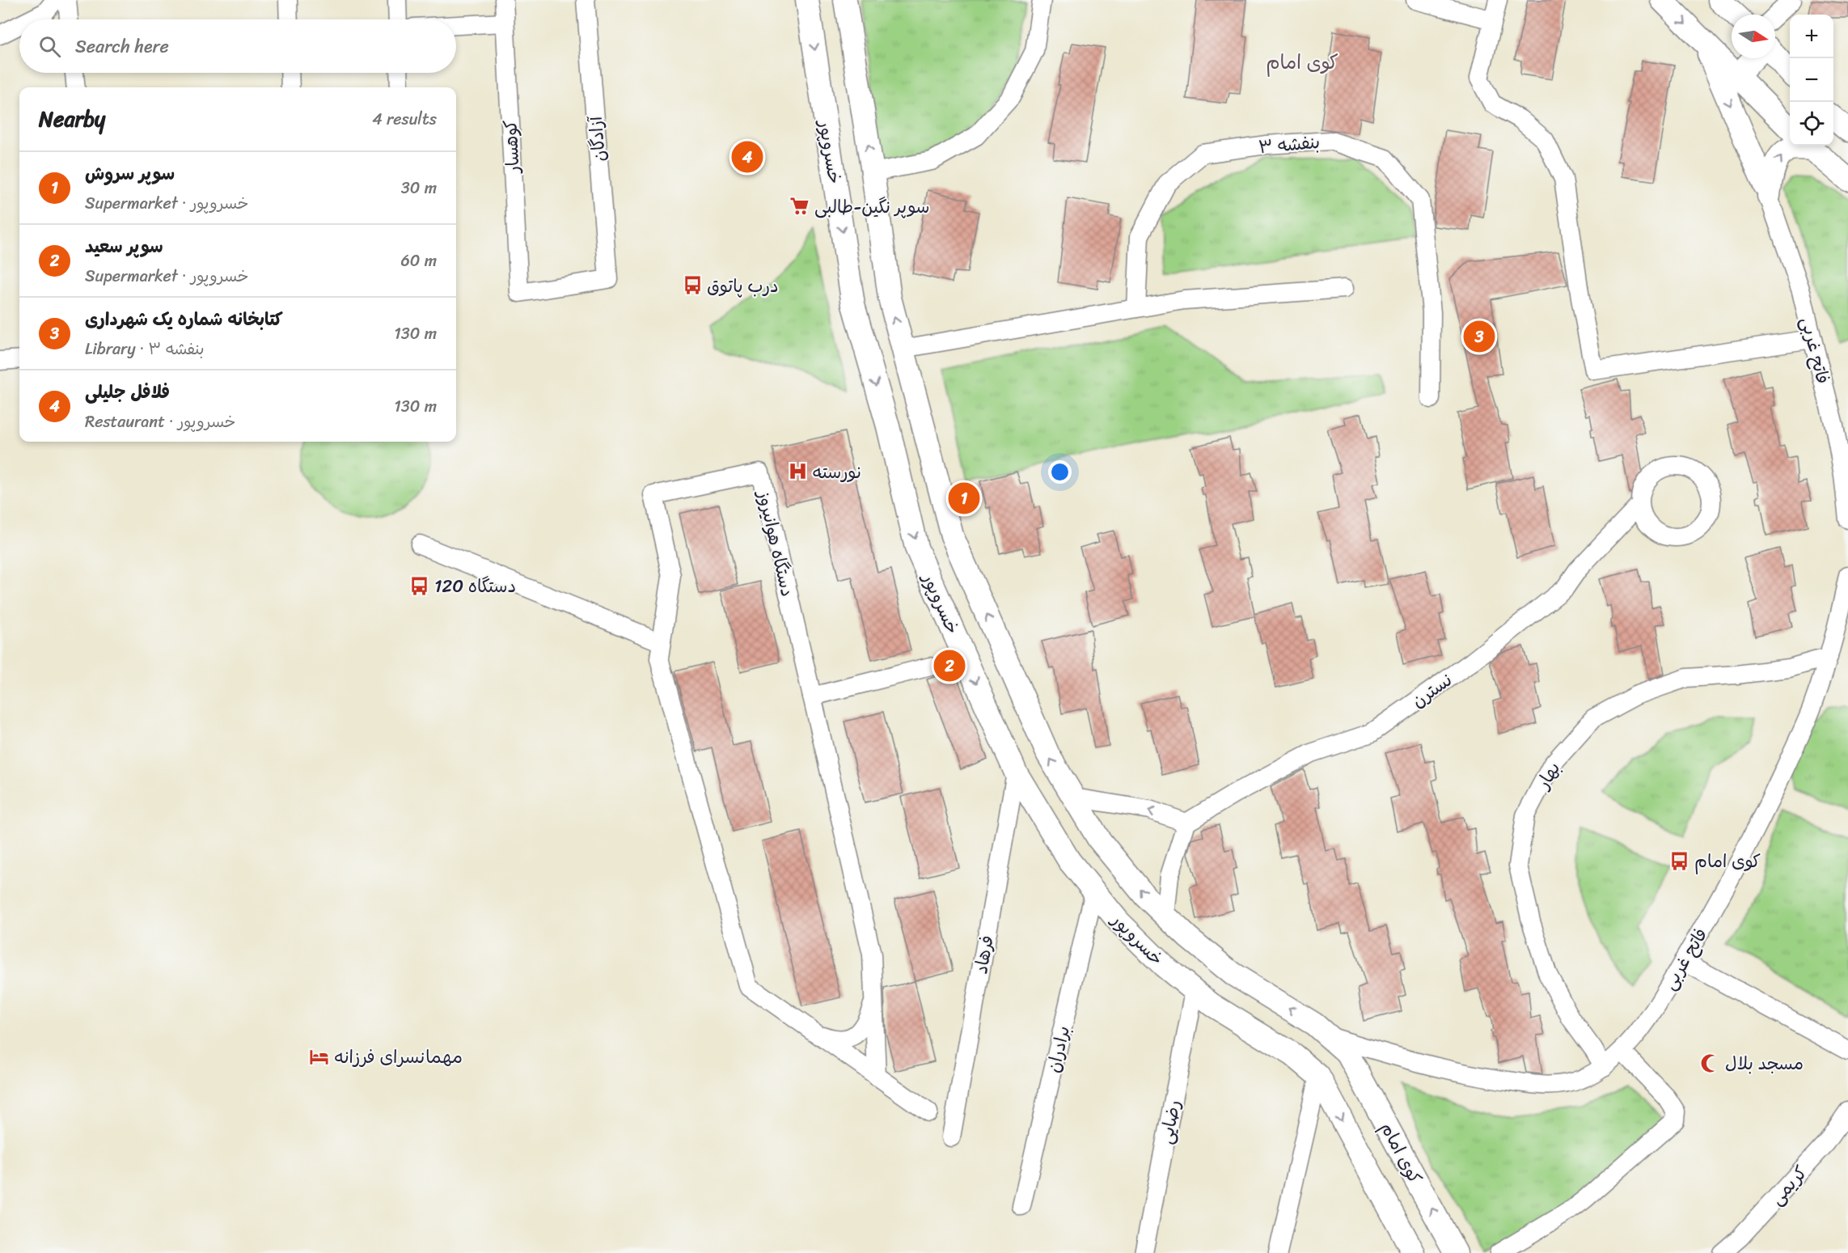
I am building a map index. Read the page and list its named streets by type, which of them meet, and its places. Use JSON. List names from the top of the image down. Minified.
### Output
{"streets":{"street":["آزادگان","بنفشه ۳","کوهسار","خسروپور","فاتح غربی","دستگاه هوانیروز","نسترن","بهار","فرهاد","برادران","رضایی","کوی امام","کریمی"]},"crossings":[["آزادگان","کوهسار"],["خسروپور","فاتح غربی"],["خسروپور","فرهاد"],["خسروپور","برادران"],["خسروپور","رضایی"],["خسروپور","کوی امام"],["فاتح غربی","بهار"]],"districts":["کوی امام"],"places":{"supermarket":["سوپر نگین-طالبی"],"bus stop":["درب پاتوق","120 دستگاه","کوی امام"],"hospital":["نورسته"],"hotel":["مهمانسرای فرزانه"],"mosque":["مسجد بلال"]},"north":"right","page":{"map_buttons":["+","−"],"search":"Search here","heading":["Nearby","4 results"],"pins":["4","3","1","2"],"list":[{"mark":"1","name":"سوپر سروش","note":"Supermarket · خسروپور","value":"30 m"},{"mark":"2","name":"سوپر سعید","note":"Supermarket · خسروپور","value":"60 m"},{"mark":"3","name":"کتابخانه شماره یک شهرداری","note":"Library · بنفشه ۳","value":"130 m"},{"mark":"4","name":"فلافل جلیلی","note":"Restaurant · خسروپور","value":"130 m"}]}}
